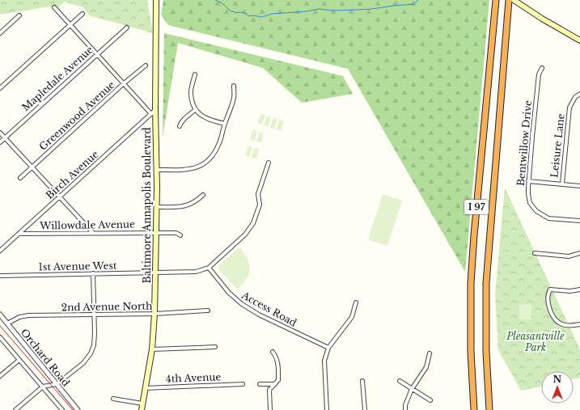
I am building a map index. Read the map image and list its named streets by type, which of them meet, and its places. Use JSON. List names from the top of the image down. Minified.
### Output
{"streets":{"highway":["I 97"],"main road":["Baltimore Annapolis Boulevard"],"street":["Mapledale Avenue","Greenwood Avenue","Bentwillow Drive","Leisure Lane","Birch Avenue","Willowdale Avenue","1st Avenue West","2nd Avenue North","Access Road","Orchard Road","4th Avenue"]},"crossings":[["Birch Avenue","Baltimore Annapolis Boulevard"],["Birch Avenue","Willowdale Avenue"],["Baltimore Annapolis Boulevard","Willowdale Avenue"],["Baltimore Annapolis Boulevard","1st Avenue West"],["Baltimore Annapolis Boulevard","2nd Avenue North"],["Baltimore Annapolis Boulevard","4th Avenue"],["1st Avenue West","Access Road"],["2nd Avenue North","Orchard Road"]],"parks":["Pleasantville Park"],"north":"top"}
